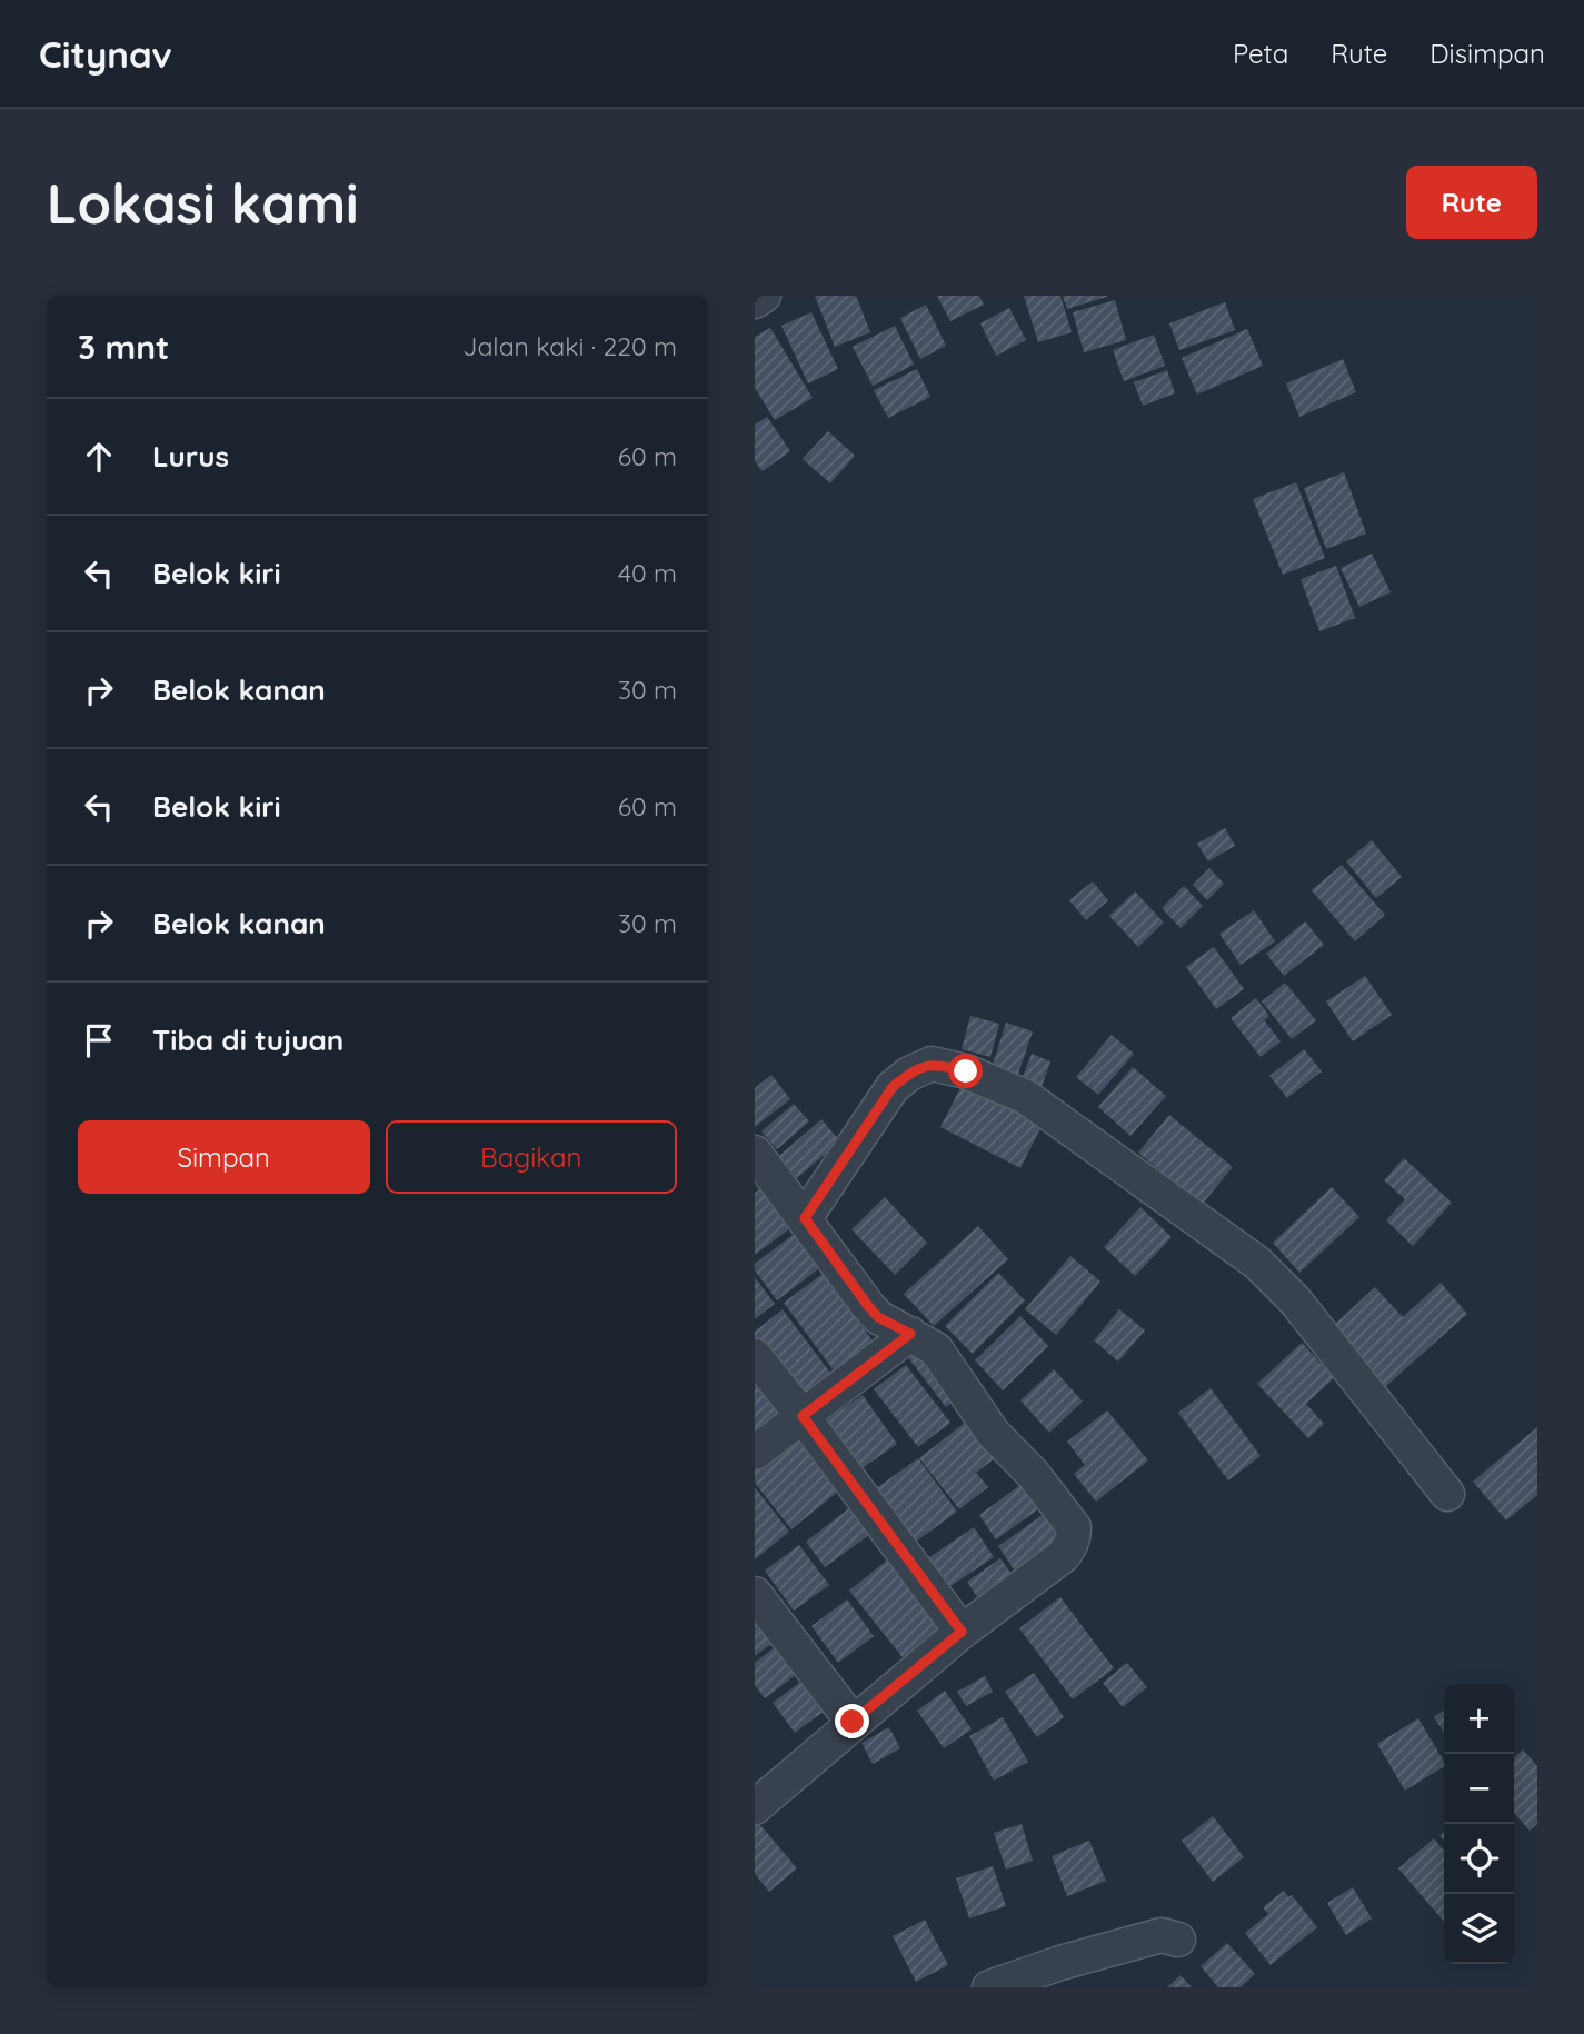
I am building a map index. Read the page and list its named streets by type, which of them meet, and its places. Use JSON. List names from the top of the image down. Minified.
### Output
{"page":{"header":"Citynav","nav":["Peta","Rute","Disimpan"],"buttons":["Rute",["Simpan","Bagikan"]],"title":"Lokasi kami","heading":["3 mnt","Jalan kaki · 220 m"],"list":[["Lurus","60 m"],["Belok kiri","40 m"],["Belok kanan","30 m"],["Belok kiri","60 m"],["Belok kanan","30 m"],"Tiba di tujuan"],"map_buttons":["+","−"]}}
